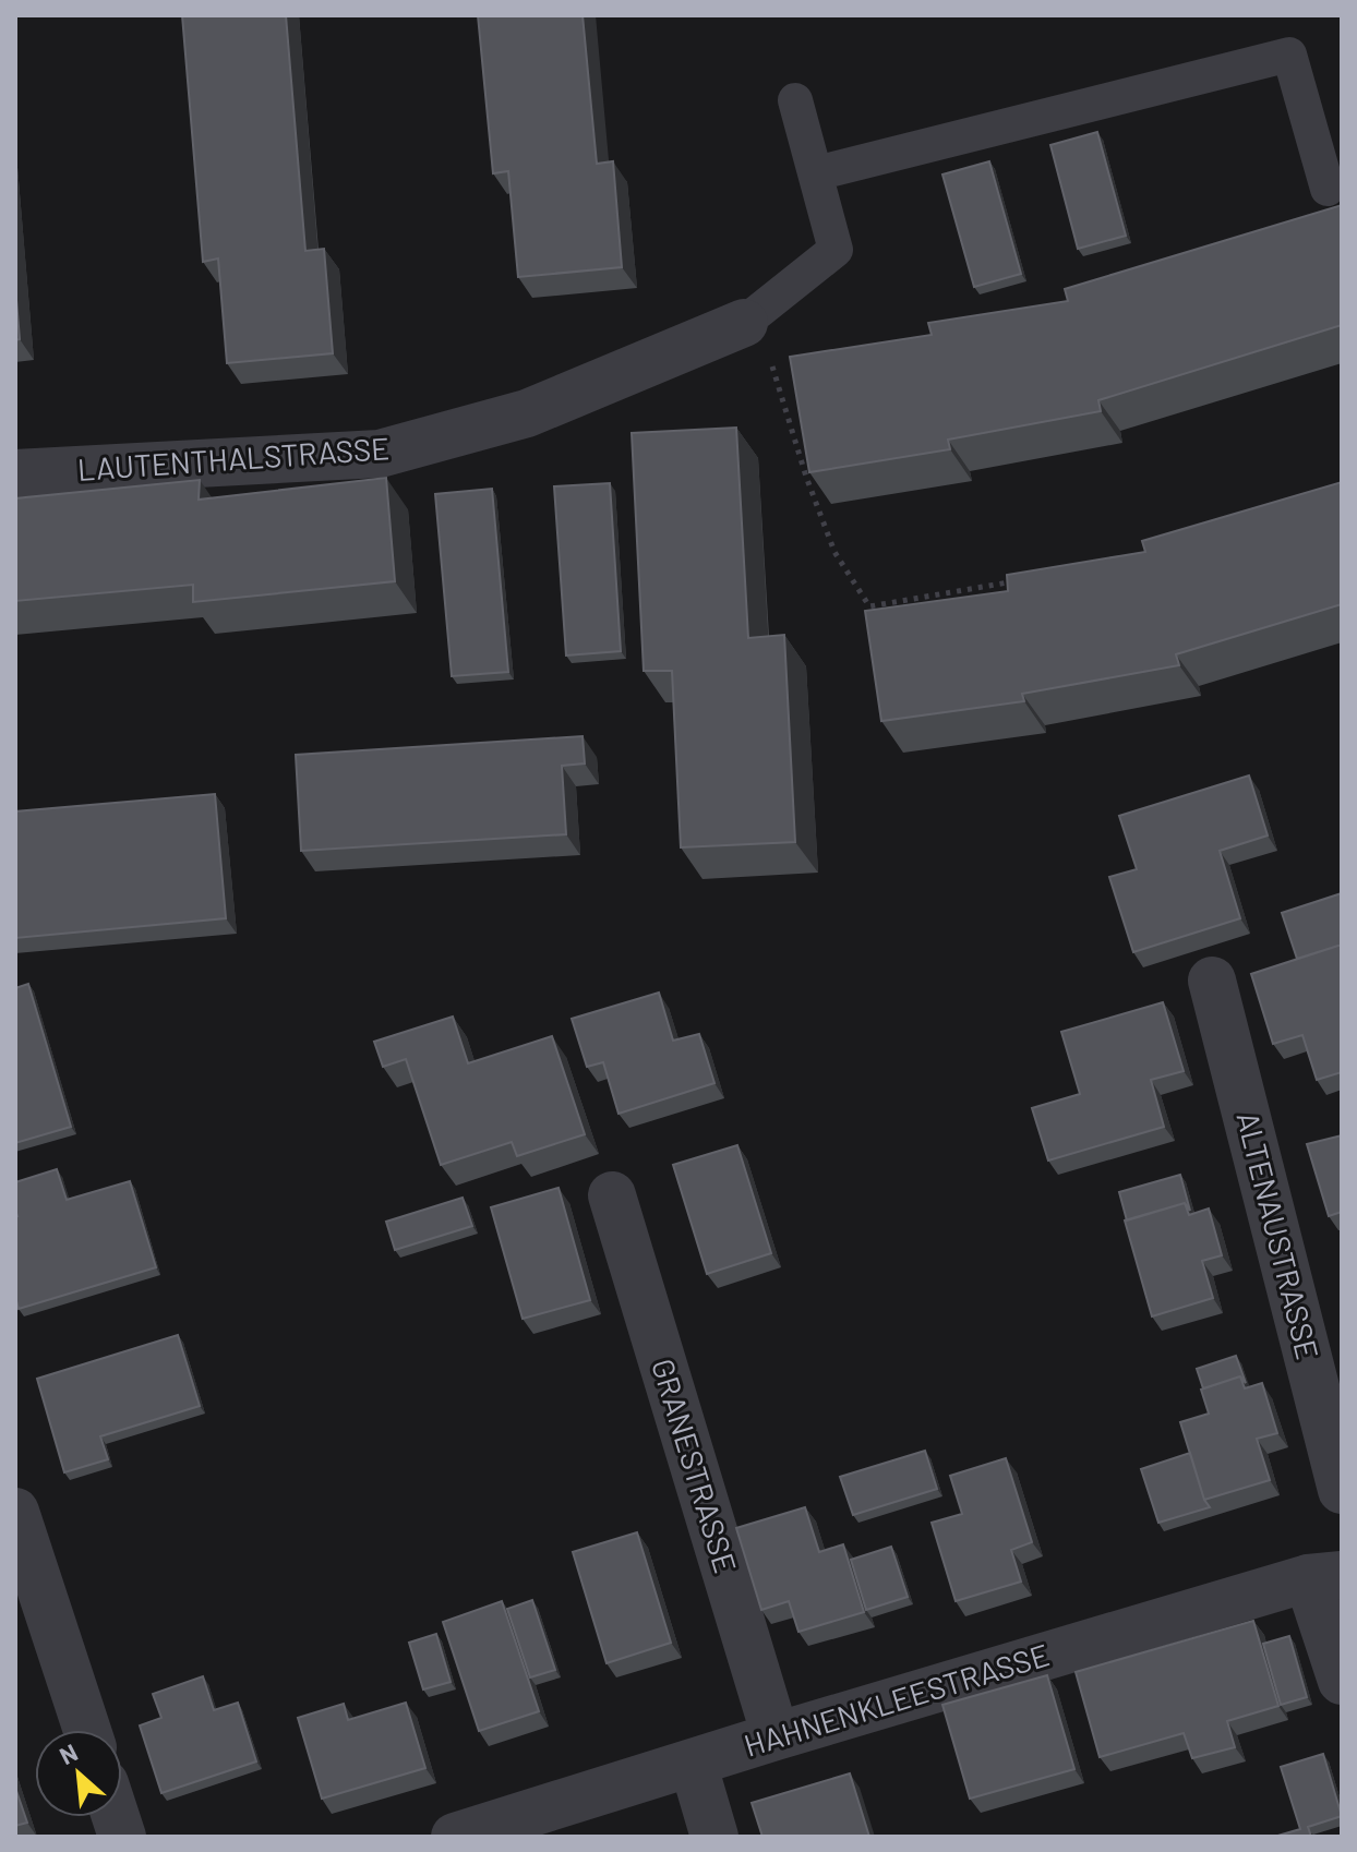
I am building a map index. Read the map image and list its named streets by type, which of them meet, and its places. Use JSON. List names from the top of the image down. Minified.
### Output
{"streets":{"street":["LAUTENTHALSTRASSE","ALTENAUSTRASSE","GRANESTRASSE","HAHNENKLEESTRASSE"]},"crossings":[["GRANESTRASSE","HAHNENKLEESTRASSE"]],"north":"top left"}
